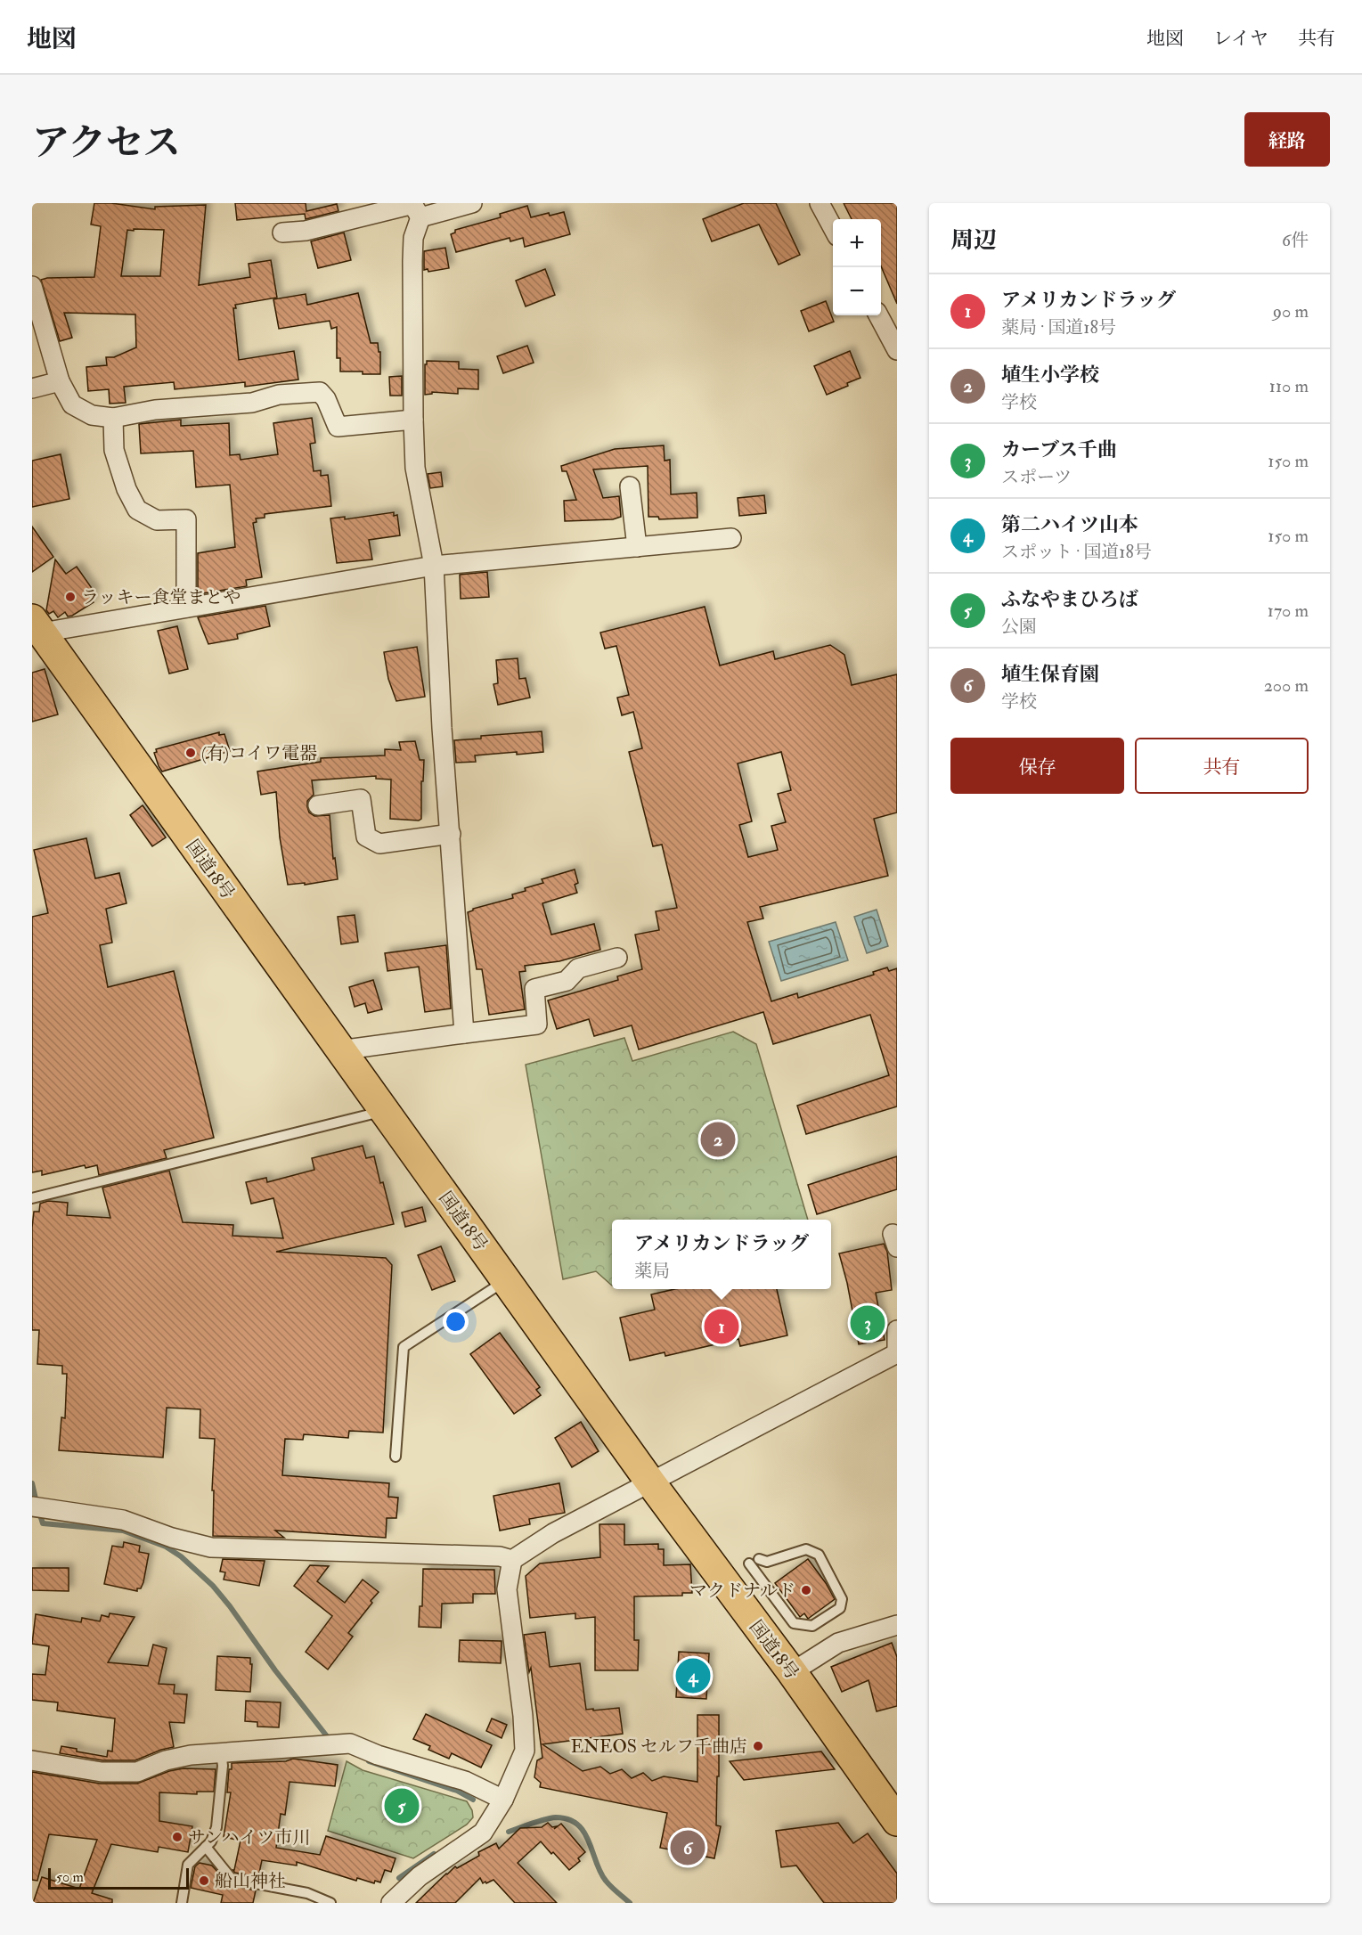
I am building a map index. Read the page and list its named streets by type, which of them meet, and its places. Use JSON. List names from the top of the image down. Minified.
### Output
{"streets":{"highway":["国道18号"]},"places":["ラッキー食堂まとや","(有)コイワ電器","マクドナルド","ENEOS セルフ千曲店","サンハイツ市川","船山神社"],"scale_bar":"50 m","page":{"header":"地図","nav":["地図","レイヤ","共有"],"title":"アクセス","buttons":["経路",["保存","共有"]],"heading":["周辺","6件"],"map_buttons":["+","−"],"list":[{"mark":"1","name":"アメリカンドラッグ","note":"薬局 · 国道18号","value":"90 m"},{"mark":"2","name":"埴生小学校","note":"学校","value":"110 m"},{"mark":"3","name":"カーブス千曲","note":"スポーツ","value":"150 m"},{"mark":"4","name":"第二ハイツ山本","note":"スポット · 国道18号","value":"150 m"},{"mark":"5","name":"ふなやまひろば","note":"公園","value":"170 m"},{"mark":"6","name":"埴生保育園","note":"学校","value":"200 m"}],"pins":["2","3","1","4","5","6"],"popup":["アメリカンドラッグ","薬局"],"scale":"50 m"}}
